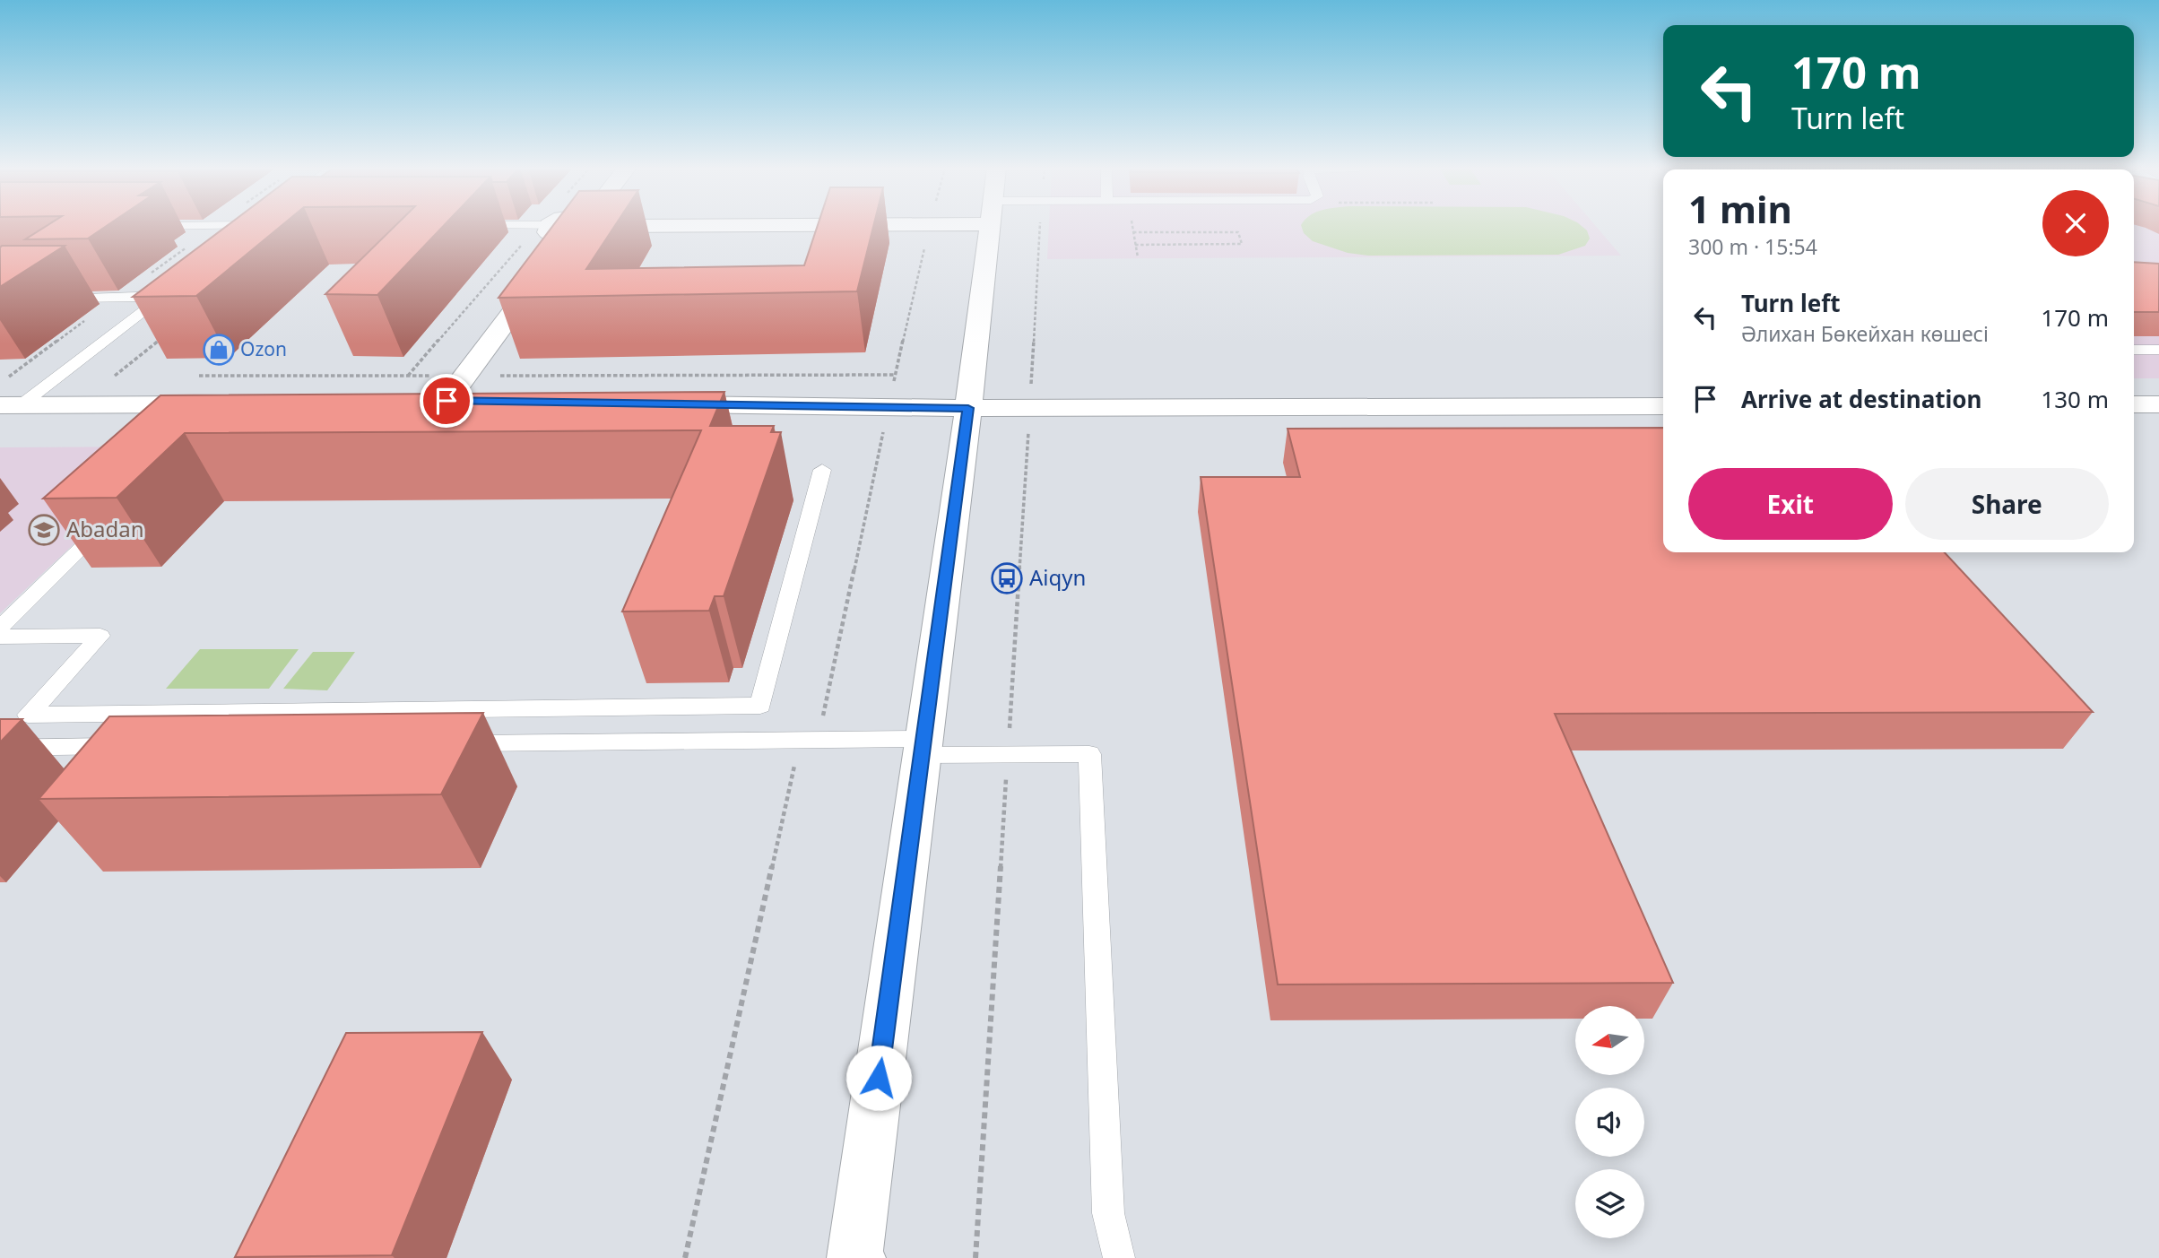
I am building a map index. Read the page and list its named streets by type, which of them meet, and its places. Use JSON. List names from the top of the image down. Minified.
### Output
{"places":{"shop":["Ozon"],"school or university":["Abadan"],"bus stop":["Aiqyn"]},"north":"left","page":{"turn":["170 m","Turn left"],"heading":["1 min","300 m · 15:54"],"list":[{"name":"Turn left","note":"Әлихан Бөкейхан көшесі","value":"170 m"},{"name":"Arrive at destination","value":"130 m"}],"buttons":["Exit","Share"]}}
